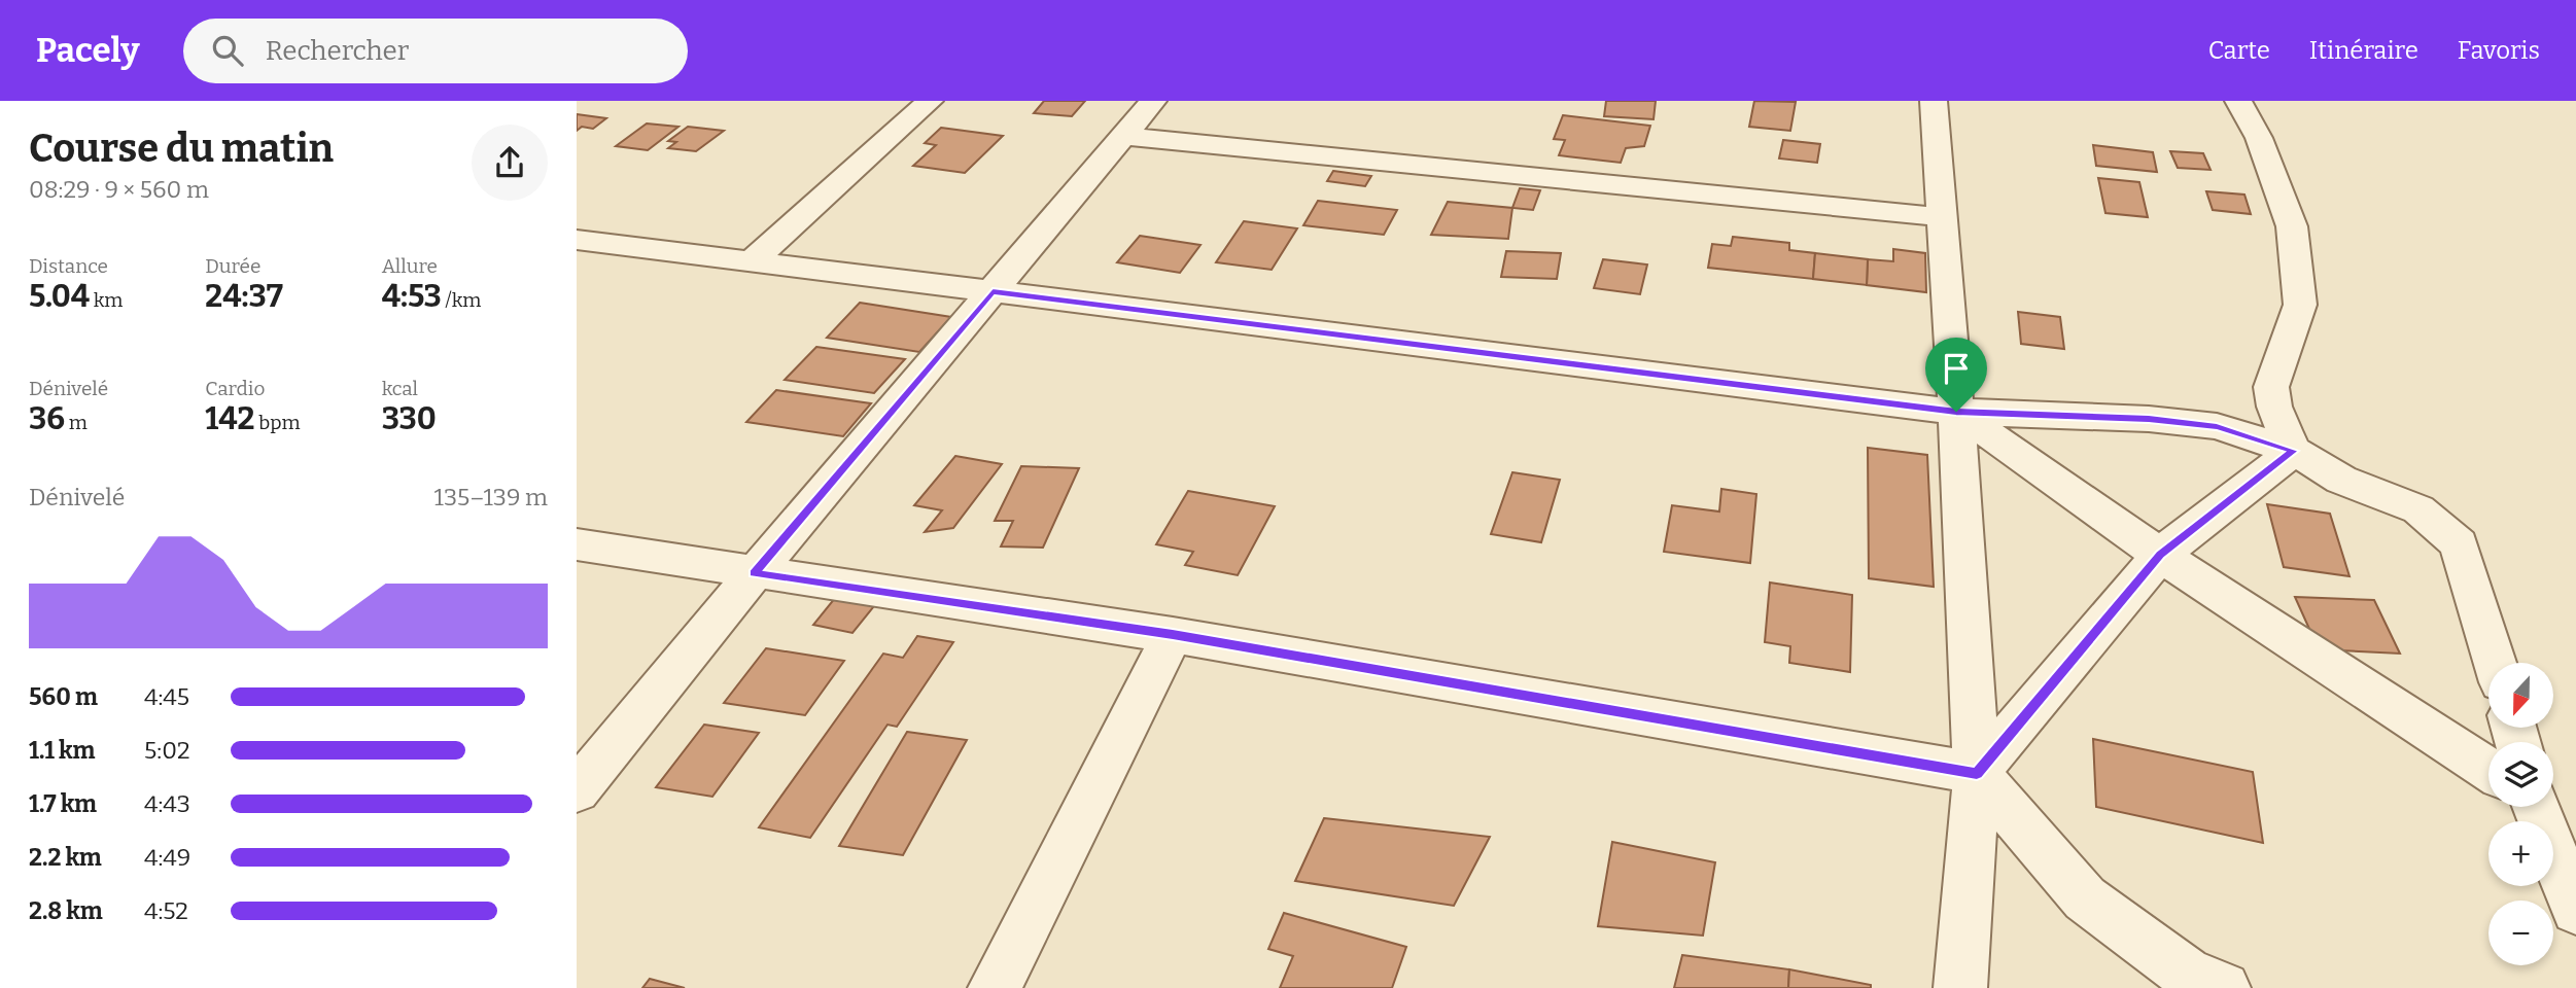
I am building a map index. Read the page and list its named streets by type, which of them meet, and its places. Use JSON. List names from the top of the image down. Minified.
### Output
{"north":"bottom","page":{"header":"Pacely","search":"Rechercher","nav":["Carte","Itinéraire","Favoris"],"heading":["Course du matin","08:29 · 9 × 560 m"],"stats":[["Distance","5.04 km"],["Durée","24:37"],["Allure","4:53 /km"],["Dénivelé","36 m"],["Cardio","142 bpm"],["kcal","330"]],"chart":["Dénivelé","135–139 m"],"map_buttons":["+","−"],"list":[{"name":"560 m","note":"4:45"},{"name":"1.1 km","note":"5:02"},{"name":"1.7 km","note":"4:43"},{"name":"2.2 km","note":"4:49"},{"name":"2.8 km","note":"4:52"}]}}
